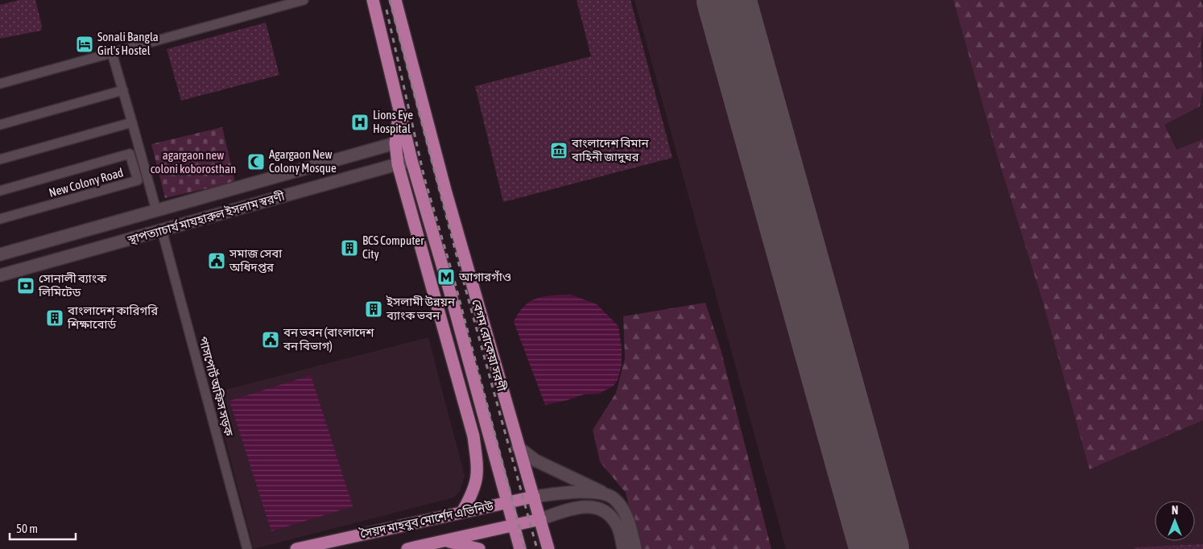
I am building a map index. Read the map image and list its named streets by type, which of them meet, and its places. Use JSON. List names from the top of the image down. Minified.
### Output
{"streets":{"main road":["বেগম রোকেয়া সরণী","সৈয়দ মাহবুব মোর্শেদ এভিনিউ"],"street":["New Colony Road","স্থাপত্যাচার্য মাযহারুল ইসলাম স্বরণী","পাসপোর্ট অফিস সড়ক"]},"crossings":[["স্থাপত্যাচার্য মাযহারুল ইসলাম স্বরণী","বেগম রোকেয়া সরণী"],["স্থাপত্যাচার্য মাযহারুল ইসলাম স্বরণী","পাসপোর্ট অফিস সড়ক"],["বেগম রোকেয়া সরণী","সৈয়দ মাহবুব মোর্শেদ এভিনিউ"]],"parks":["agargaon new coloni koborosthan"],"places":{"hotel":["Sonali Bangla Girl's Hostel"],"hospital":["Lions Eye Hospital"],"museum":["বাংলাদেশ বিমান বাহিনী জাদুঘর"],"mosque":["Agargaon New Colony Mosque"],"building":["BCS Computer City","ইসলামী উন্নয়ন ব্যাংক ভবন","বাংলাদেশ কারিগরি শিক্ষাবোর্ড"],"public building":["সমাজ সেবা অধিদপ্তর","বন ভবন (বাংলাদেশ বন বিভাগ)"],"metro station":["আগারগাঁও"],"bank":["সোনালী ব্যাংক লিমিটেড"]},"scale_bar":"50 m","north":"top"}
